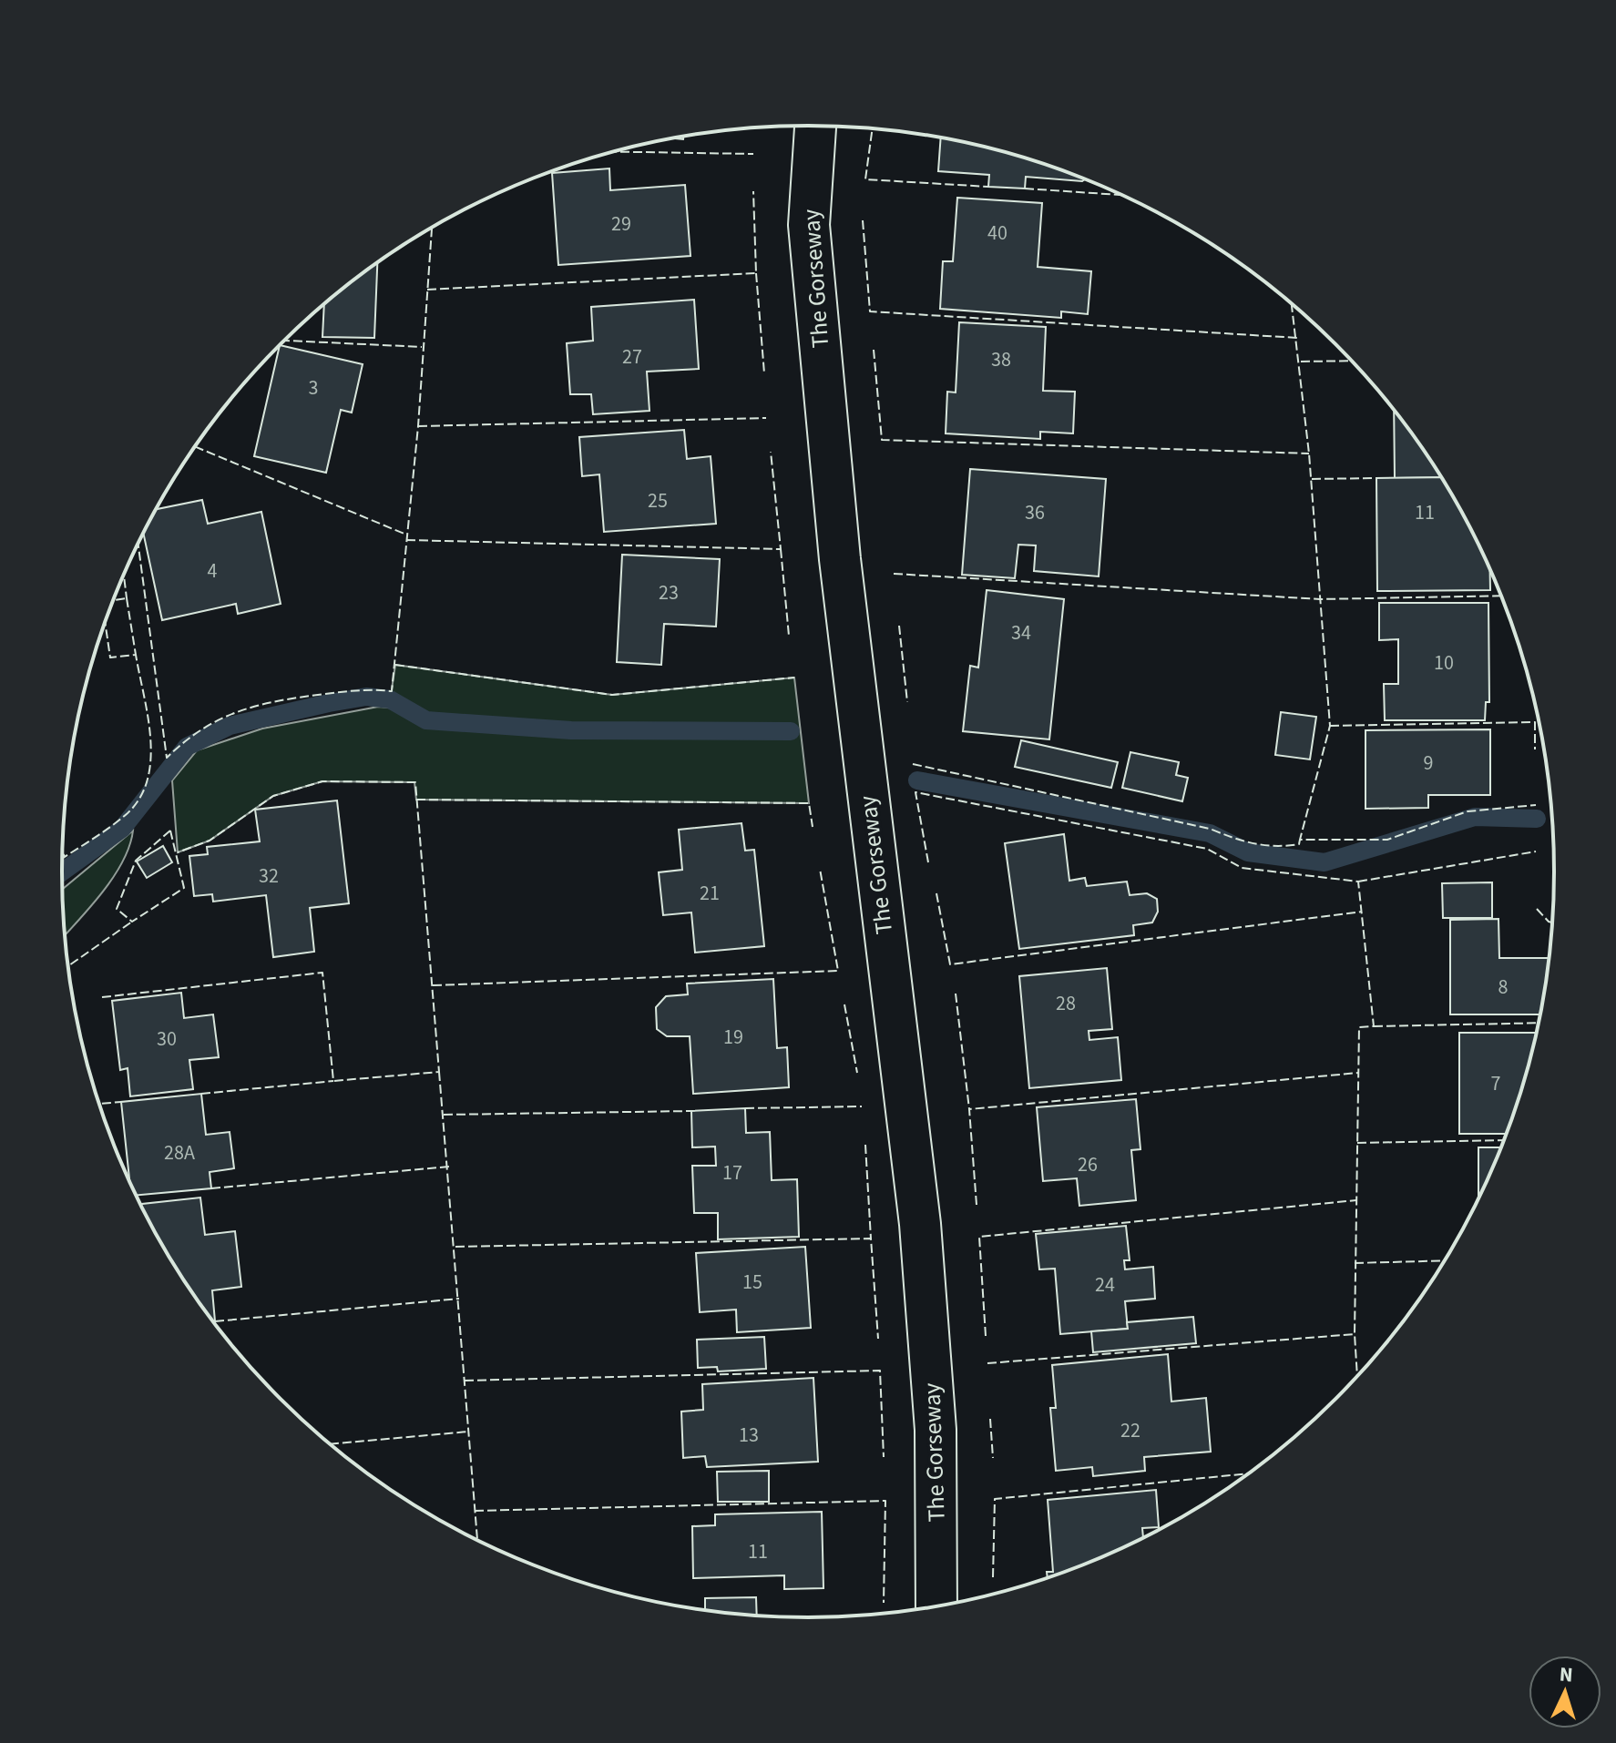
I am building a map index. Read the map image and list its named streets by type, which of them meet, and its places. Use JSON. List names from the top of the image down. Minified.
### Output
{"streets":{"street":["The Gorseway"]},"house_numbers":["29","40","27","38","3","25","36","11","4","23","34","10","9","32","21","8","28","19","30","7","28A","26","17","15","24","22","13","11"],"north":"top"}
